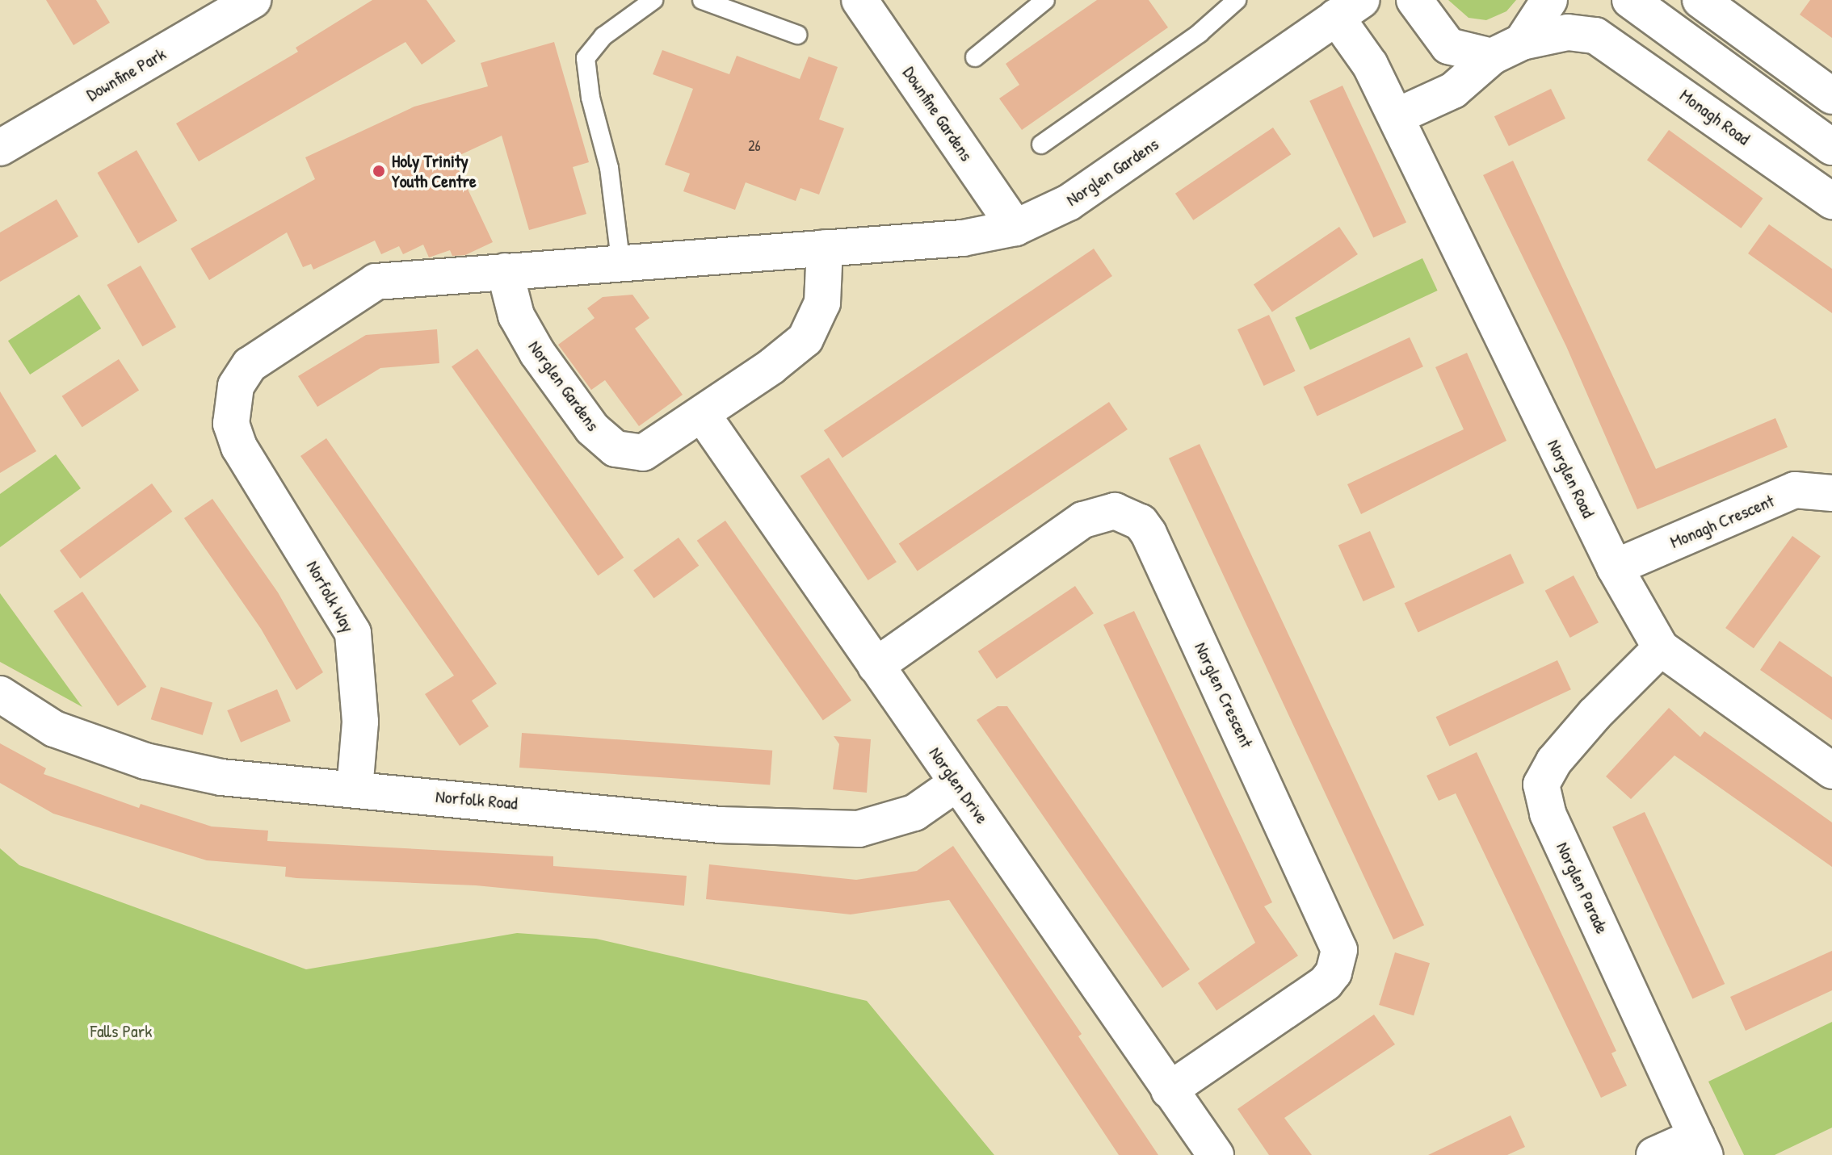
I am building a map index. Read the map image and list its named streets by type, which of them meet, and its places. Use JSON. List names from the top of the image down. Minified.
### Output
{"streets":{"street":["Downfine Park","Downfine Gardens","Monagh Road","Norglen Gardens","Norglen Road","Monagh Crescent","Norfolk Way","Norglen Crescent","Norglen Drive","Norfolk Road","Norglen Parade"]},"crossings":[["Downfine Gardens","Norglen Gardens"],["Norglen Gardens","Norglen Road"],["Norglen Gardens","Norfolk Way"],["Norglen Gardens","Norglen Drive"],["Norglen Road","Monagh Crescent"],["Norglen Road","Norglen Parade"],["Norfolk Way","Norfolk Road"],["Norglen Crescent","Norglen Drive"],["Norglen Drive","Norfolk Road"]],"parks":["Falls Park"],"places":["Holy Trinity Youth Centre"],"house_numbers":["26"]}
